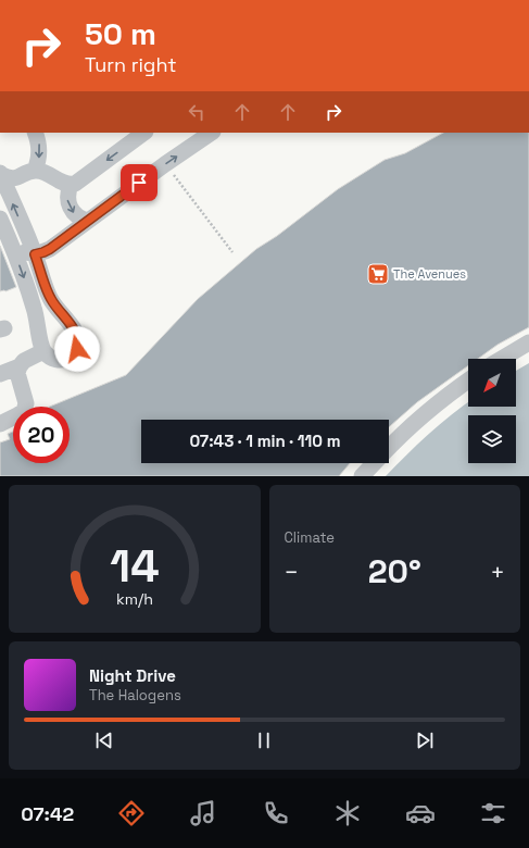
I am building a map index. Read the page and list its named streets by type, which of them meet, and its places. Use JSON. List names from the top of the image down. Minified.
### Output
{"places":{"supermarket":["The Avenues"]},"north":"bottom left","page":{"turn":["50 m","Turn right"],"limit":"20","trip":"07:43 · 1 min · 110 m","tile":"Climate","heat":["−","20°","+"],"song":["Night Drive","The Halogens"],"tabs":"07:42","gauge":["14","km/h"]}}
